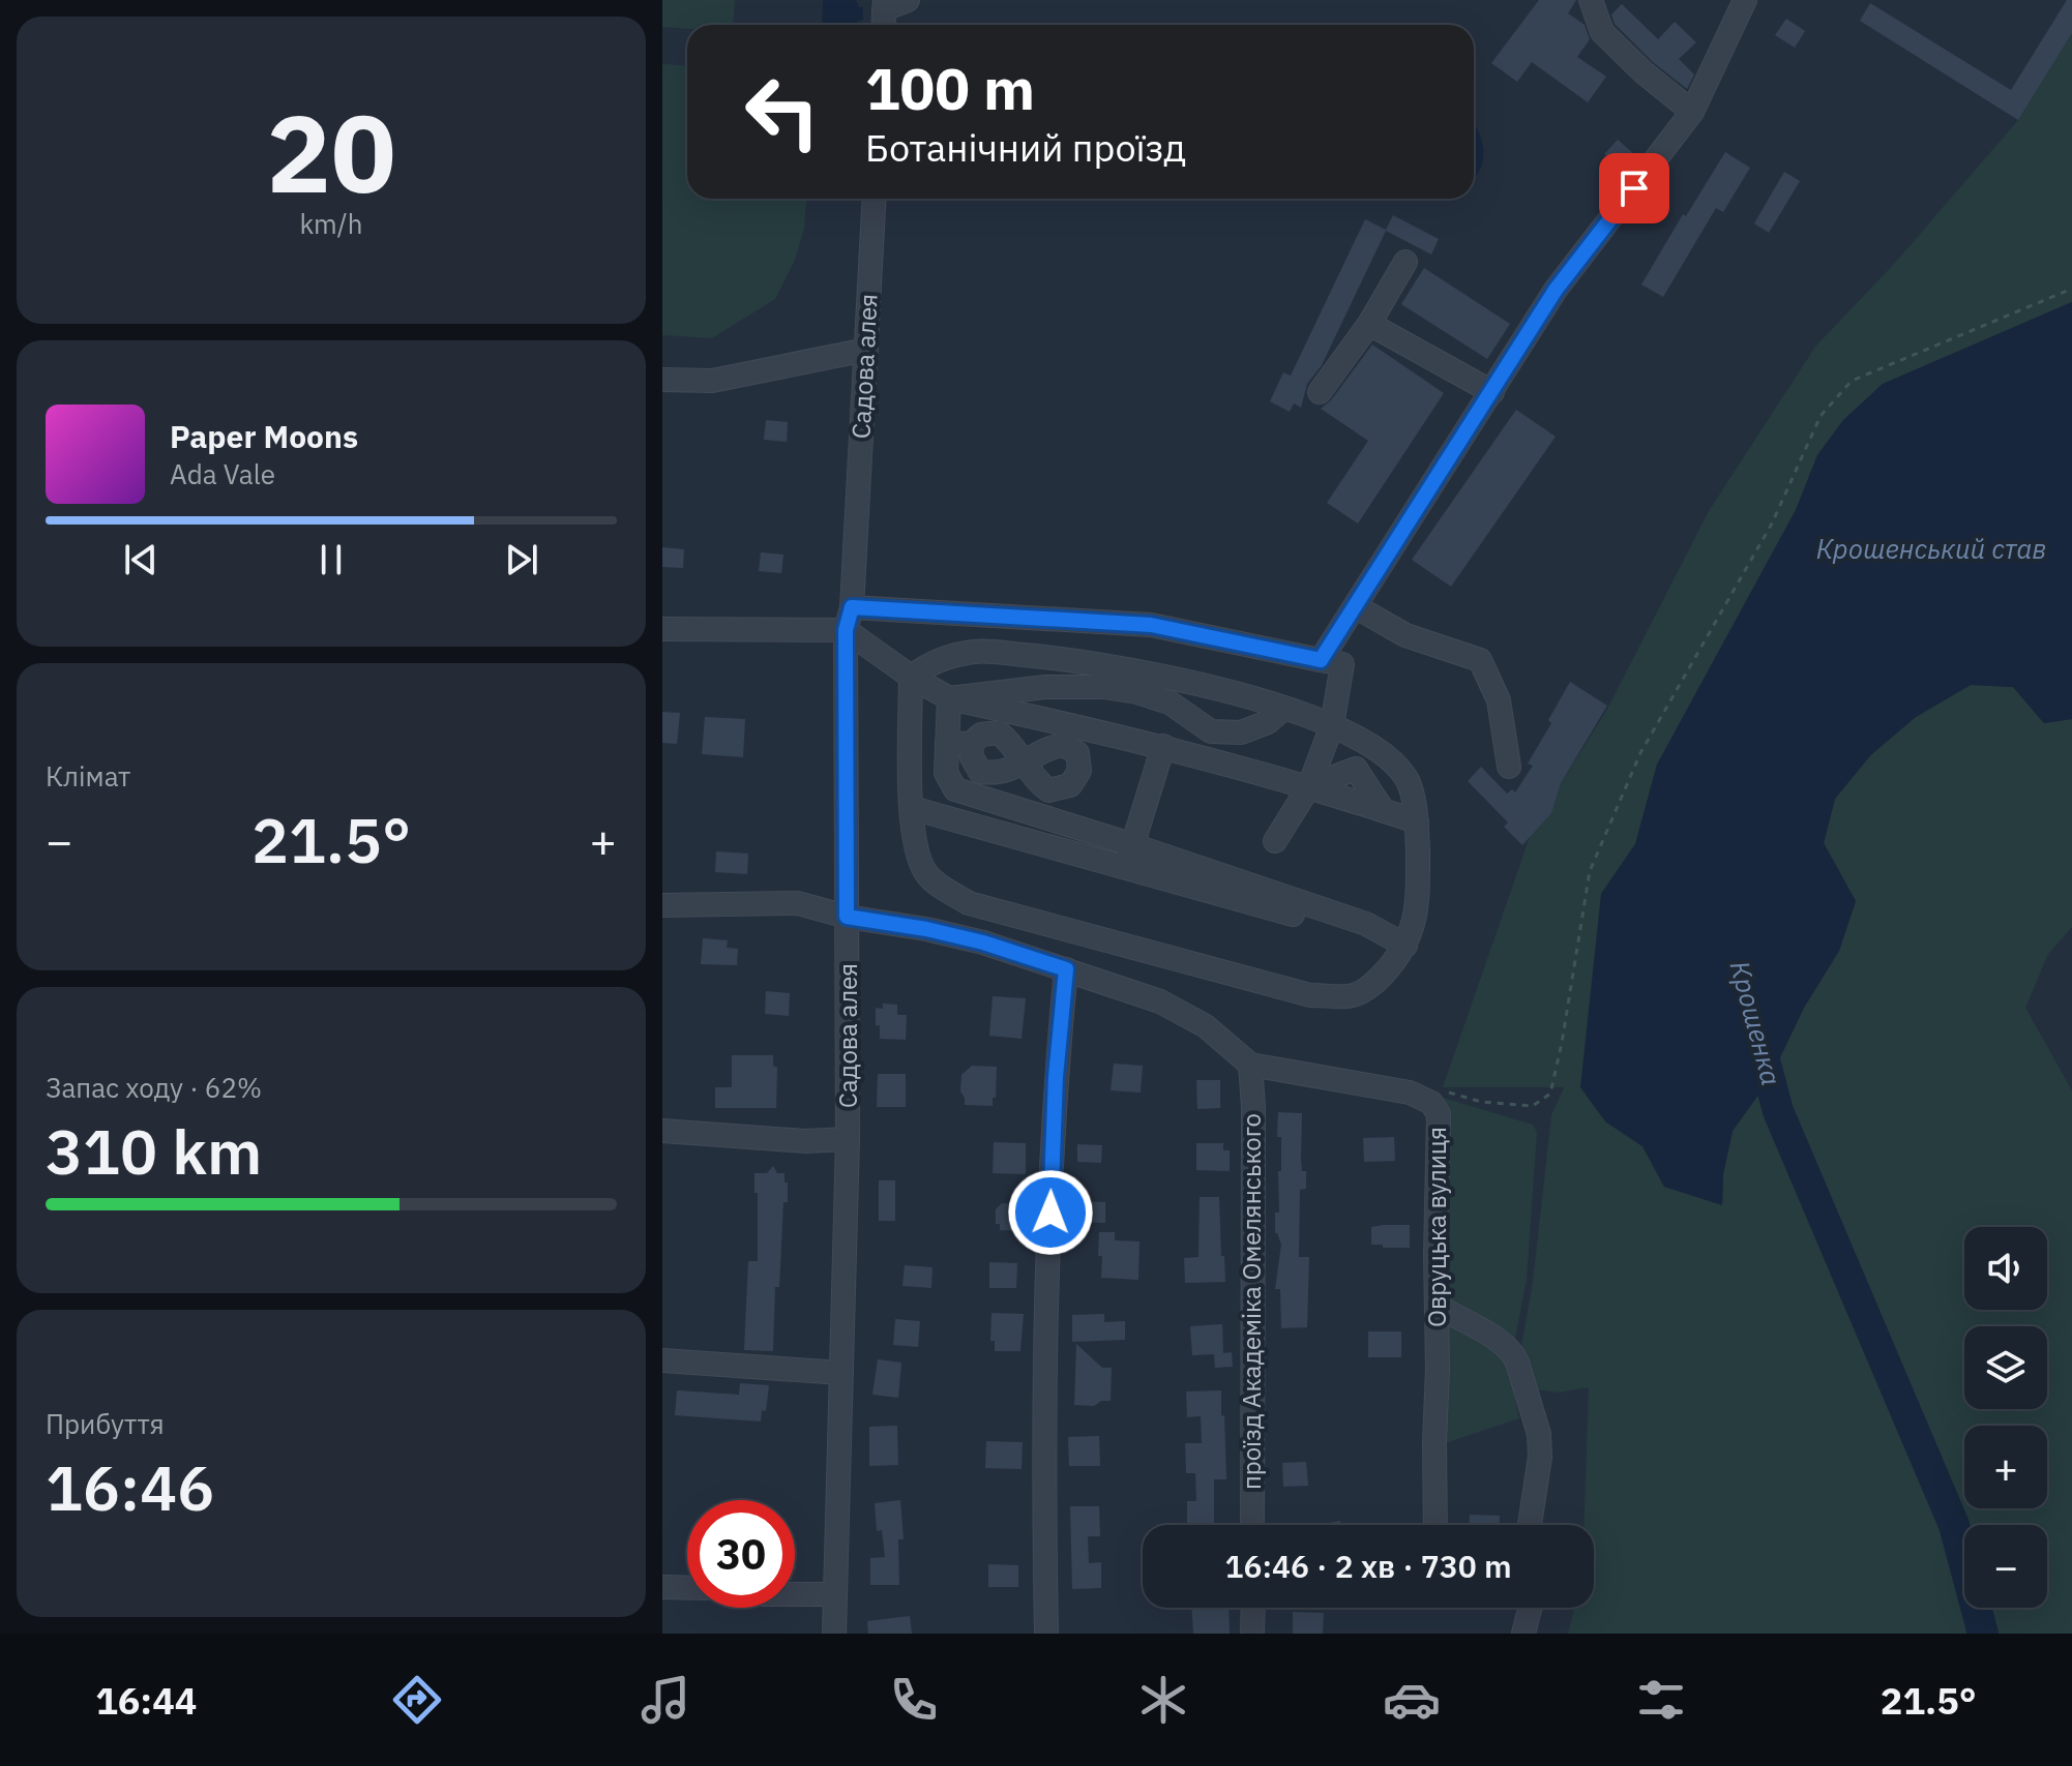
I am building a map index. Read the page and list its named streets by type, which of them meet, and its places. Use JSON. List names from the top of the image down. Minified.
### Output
{"streets":{"street":["Садова алея","Овруцька вулиця","проїзд Академіка Омелянського"]},"crossings":[["Овруцька вулиця","проїзд Академіка Омелянського"]],"water":["Крошенський став","Крошенка"],"page":{"tile":[["20","km/h"],"Клімат",["Запас ходу · 62%","310 km"],["Прибуття","16:46"]],"turn":["100 m","Ботанічний проїзд"],"song":["Paper Moons","Ada Vale"],"heat":["−","21.5°","+"],"map_buttons":["+","−"],"limit":"30","trip":"16:46 · 2 хв · 730 m","tabs":["16:44","21.5°"]}}
